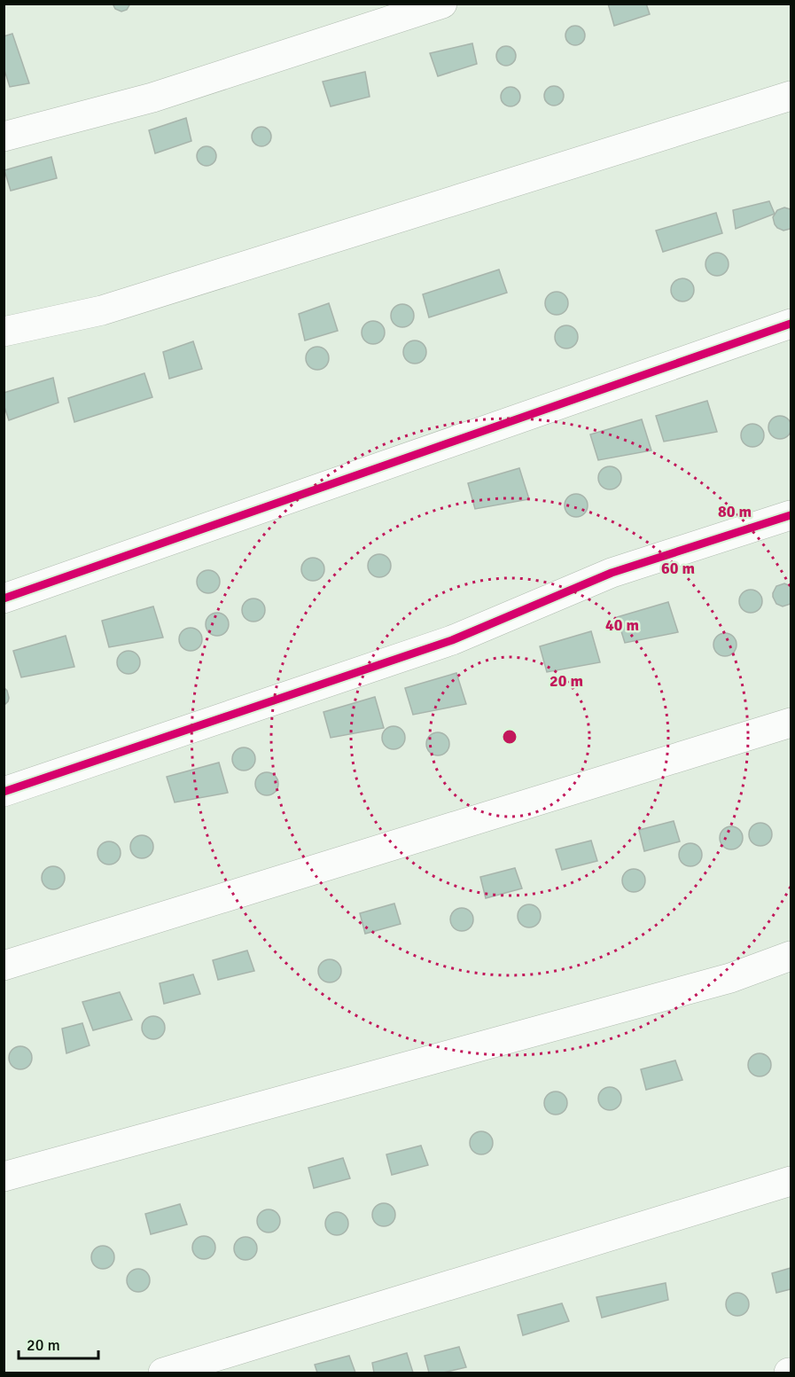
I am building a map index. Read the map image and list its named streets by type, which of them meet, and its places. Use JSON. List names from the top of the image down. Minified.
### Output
{"scale_bar":"20 m","rings":["80 m","60 m","40 m","20 m"]}
